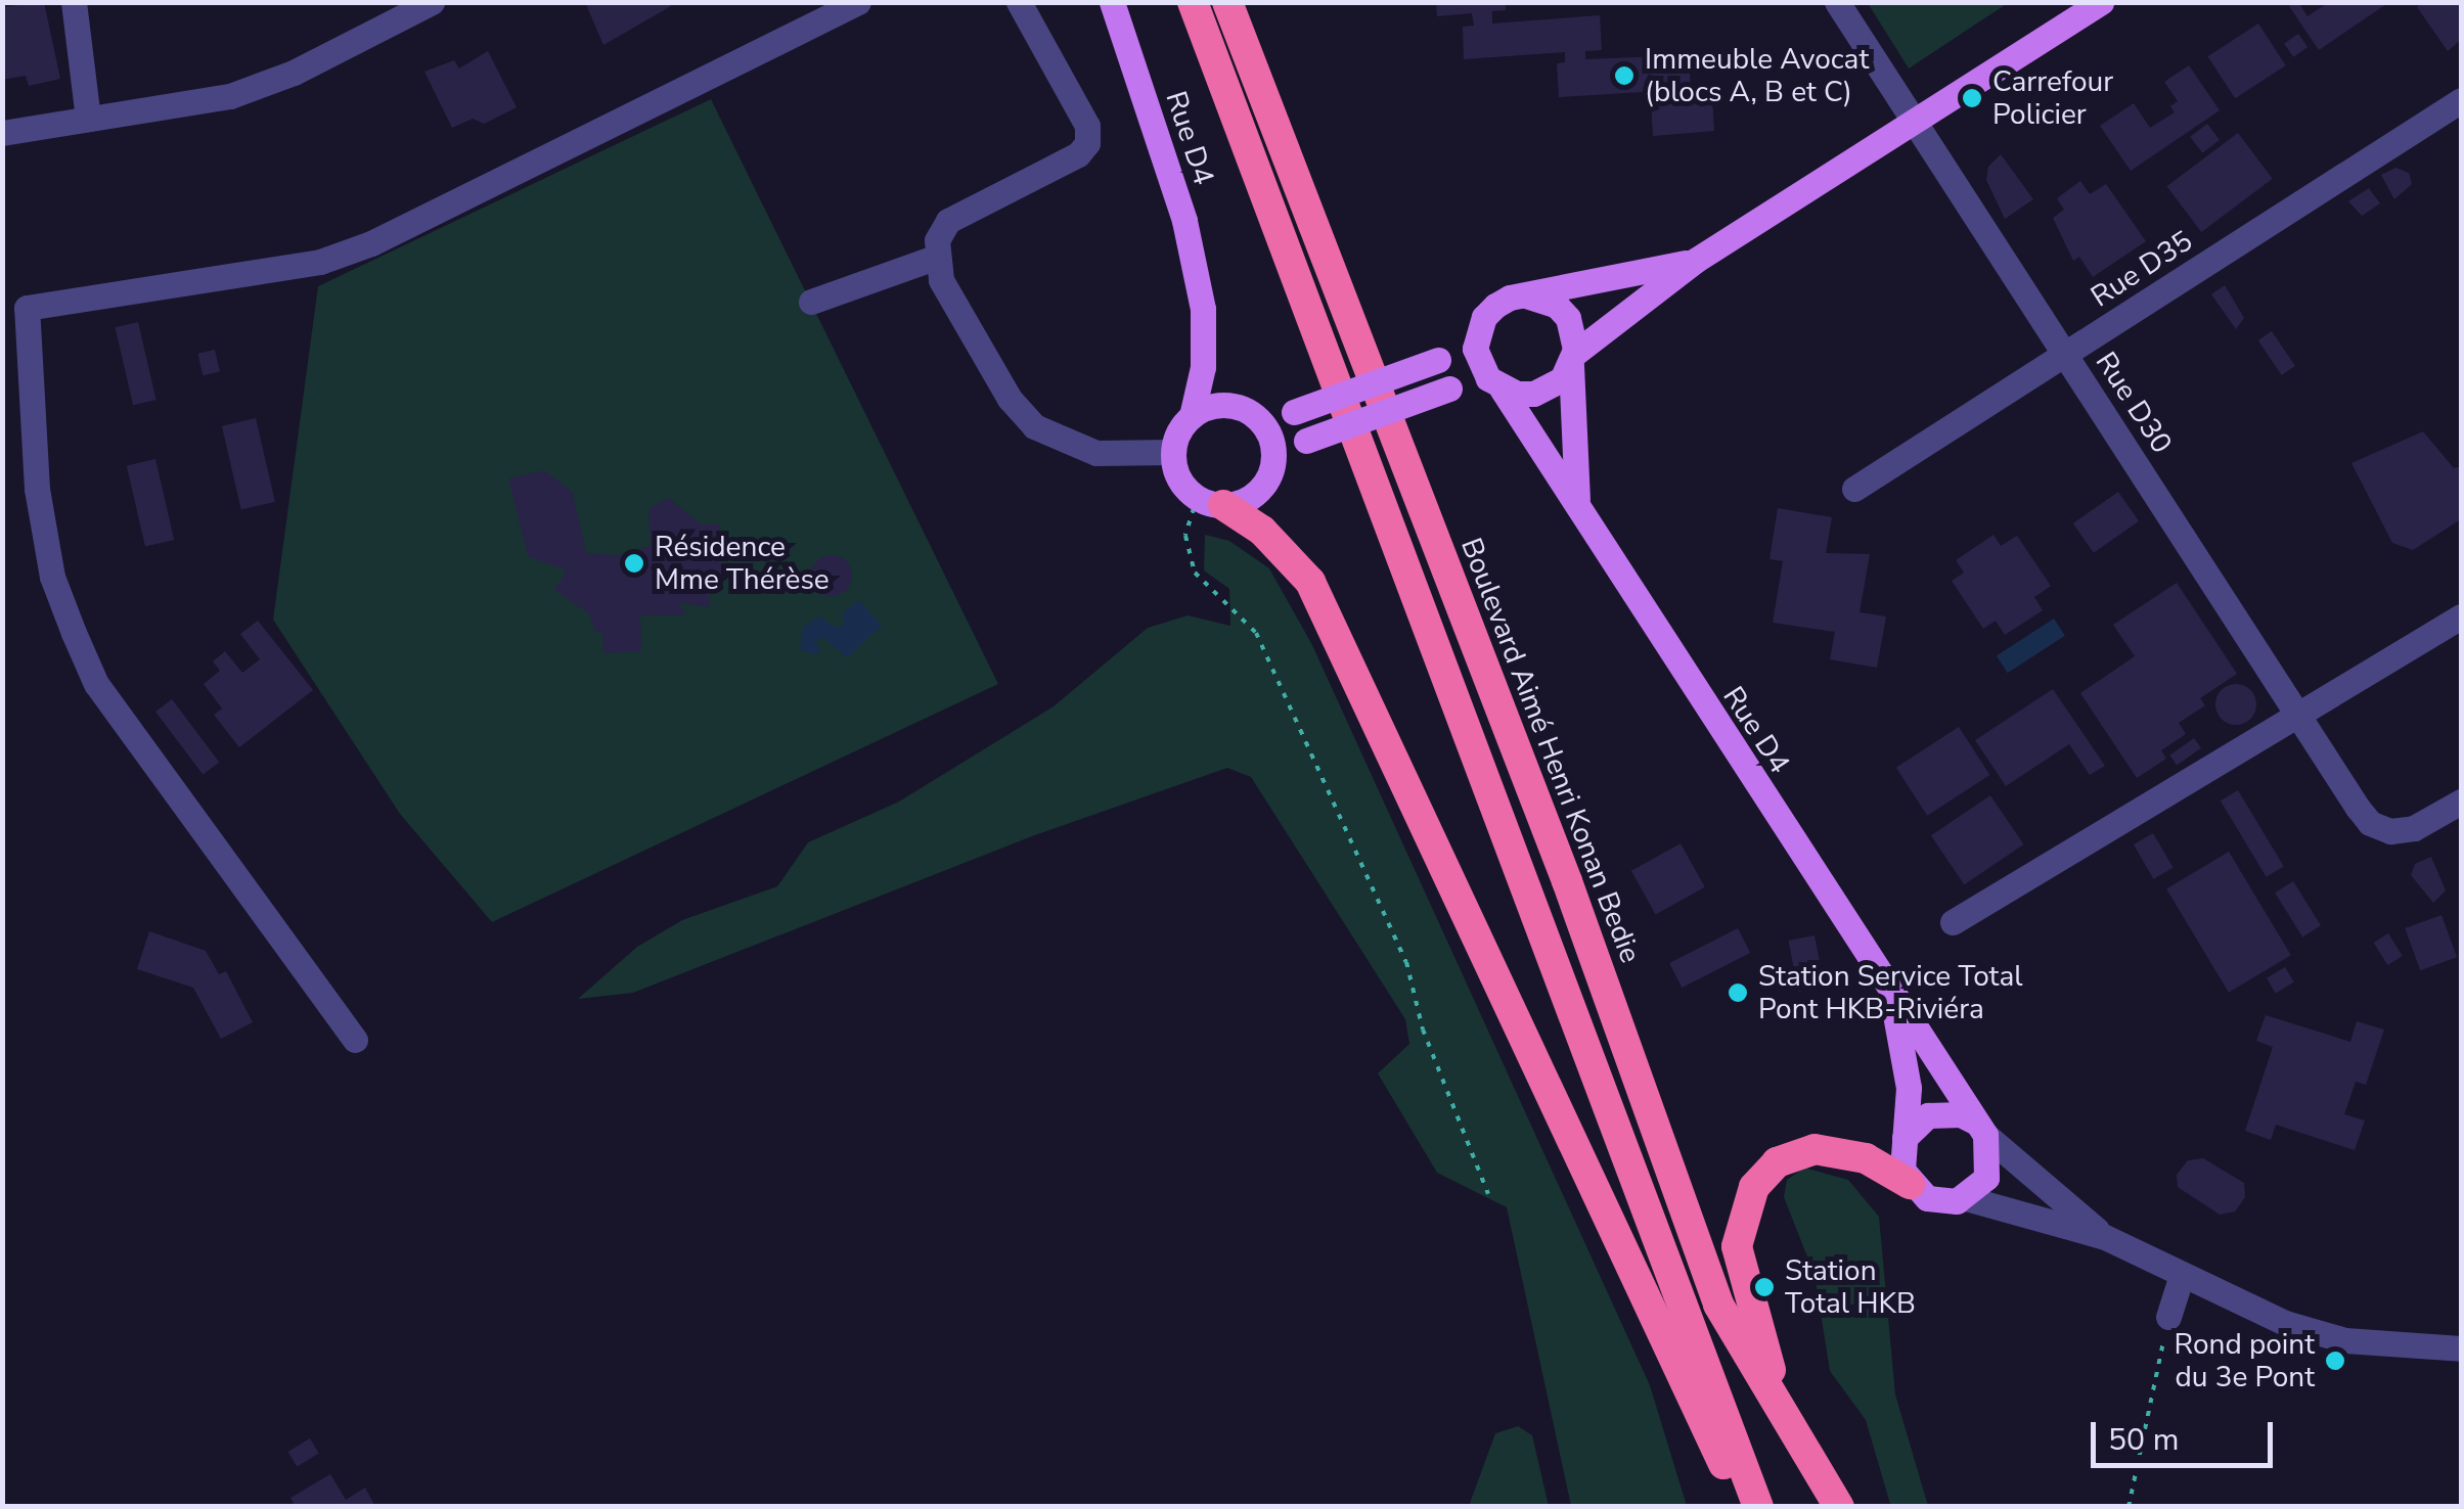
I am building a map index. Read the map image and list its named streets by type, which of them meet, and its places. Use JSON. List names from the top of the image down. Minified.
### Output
{"streets":{"highway":["Boulevard Aimé Henri Konan Bedie"],"main road":["Rue D4"],"street":["Rue D35","Rue D30"]},"crossings":[["Rue D35","Rue D30"]],"places":["Immeuble Avocat (blocs A, B et C)","Carrefour Policier","Résidence Mme Thérèse","Station Service Total Pont HKB-Riviéra","Station Total HKB","Rond point du 3e Pont"],"scale_bar":"50 m"}
